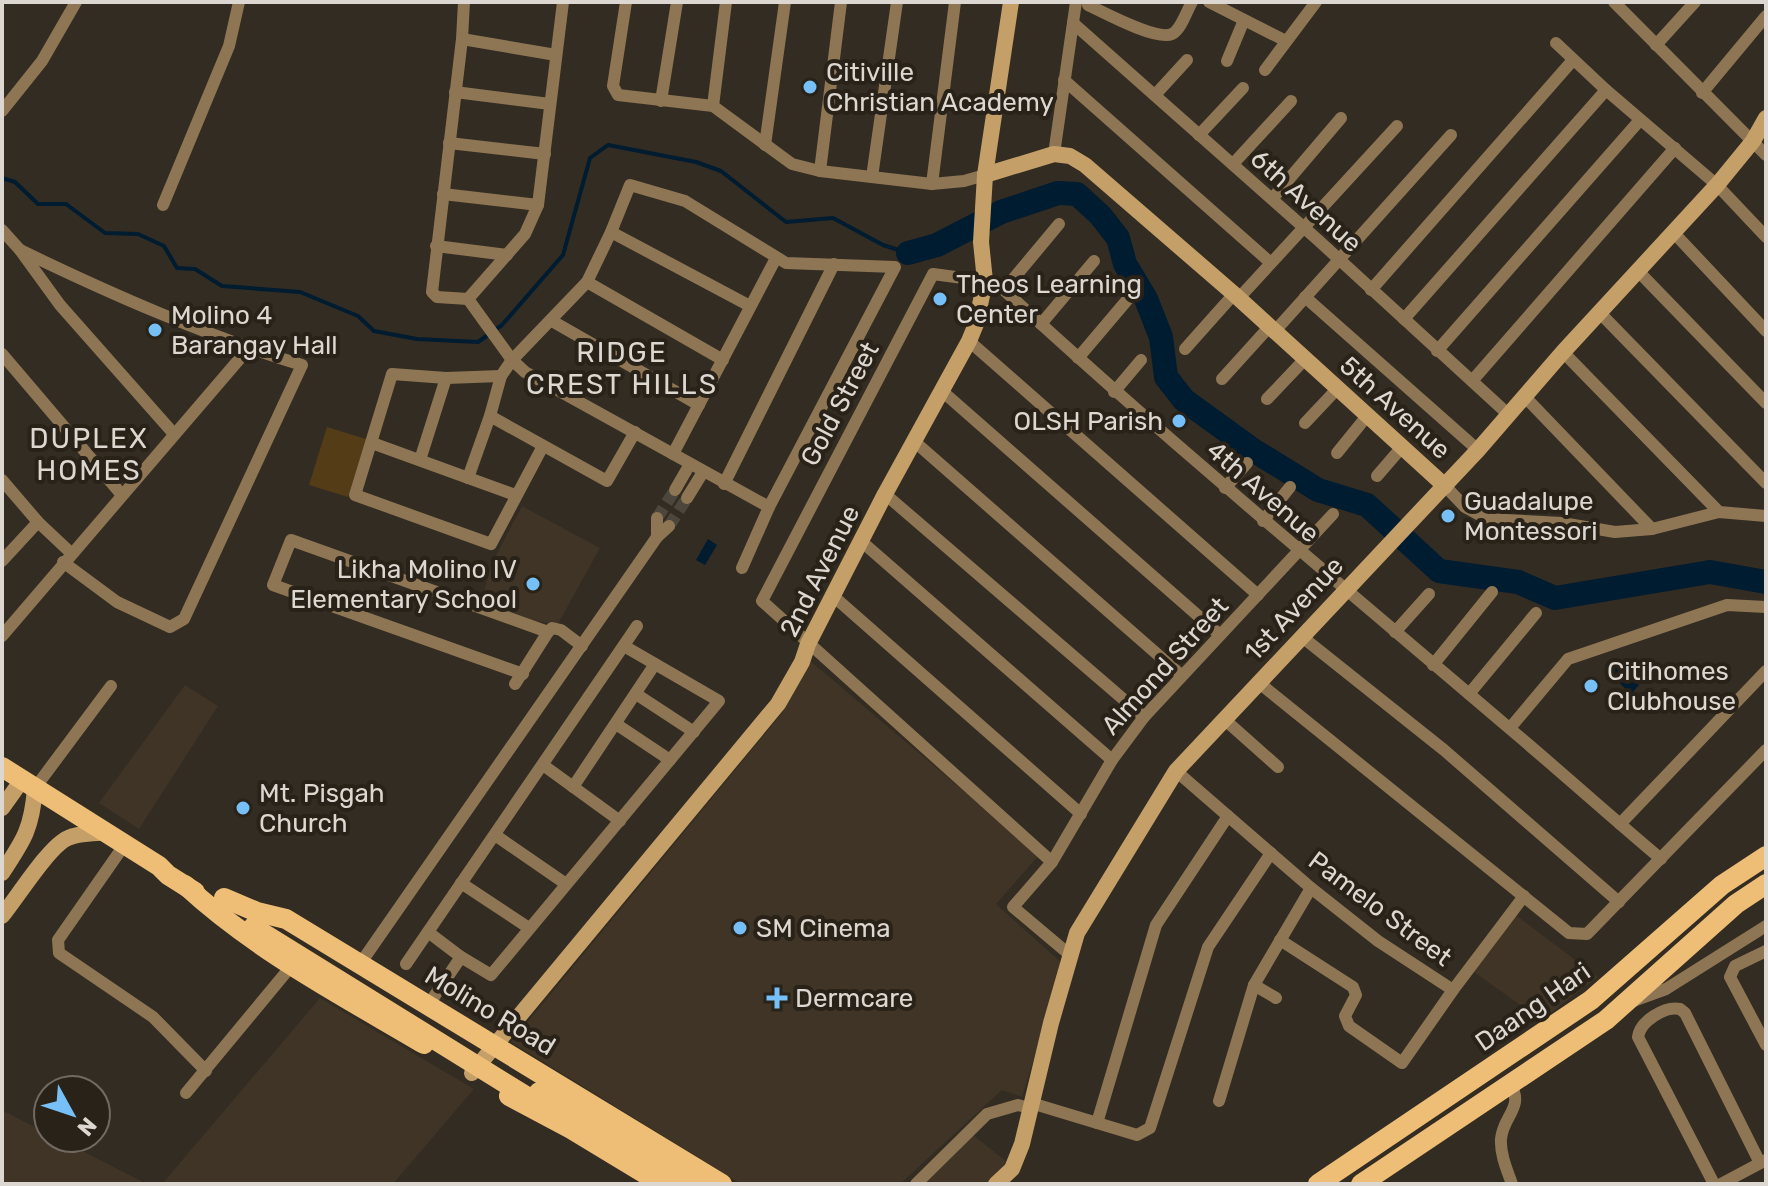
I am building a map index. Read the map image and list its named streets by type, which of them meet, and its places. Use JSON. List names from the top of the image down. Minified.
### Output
{"streets":{"main road":["Daang Hari","Molino Road"],"street":["6th Avenue","Gold Street","5th Avenue","4th Avenue","2nd Avenue","1st Avenue","Almond Street","Pamelo Street"]},"crossings":[["6th Avenue","1st Avenue"],["Gold Street","4th Avenue"],["Gold Street","2nd Avenue"],["5th Avenue","1st Avenue"],["4th Avenue","2nd Avenue"],["4th Avenue","1st Avenue"],["4th Avenue","Almond Street"],["2nd Avenue","Molino Road"],["1st Avenue","Almond Street"],["1st Avenue","Pamelo Street"]],"districts":["RIDGE CREST HILLS","DUPLEX HOMES"],"places":{"other":["Citiville Christian Academy","Theos Learning Center","Molino 4 Barangay Hall","OLSH Parish","Guadalupe Montessori","Likha Molino IV Elementary School","Citihomes Clubhouse","Mt. Pisgah Church","SM Cinema"],"health":["Dermcare"]},"north":"bottom right"}
